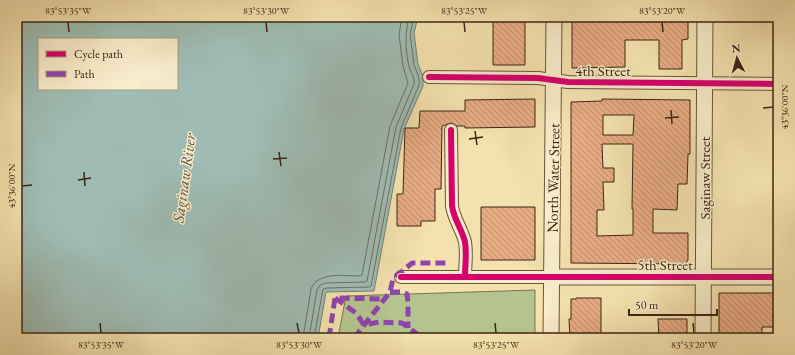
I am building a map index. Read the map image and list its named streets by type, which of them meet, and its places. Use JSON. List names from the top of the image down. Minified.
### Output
{"streets":{"street":["4th Street","North Water Street","Saginaw Street","5th Street"]},"crossings":[["4th Street","North Water Street"],["4th Street","Saginaw Street"],["North Water Street","5th Street"],["Saginaw Street","5th Street"]],"water":["Saginaw River"],"legend":["Cycle path","Path"],"scale_bar":"50 m","north":"top","coordinates":["83°53'35\"W","83°53'30\"W","83°53'25\"W","83°53'20\"W","43°36'00\"N"]}
